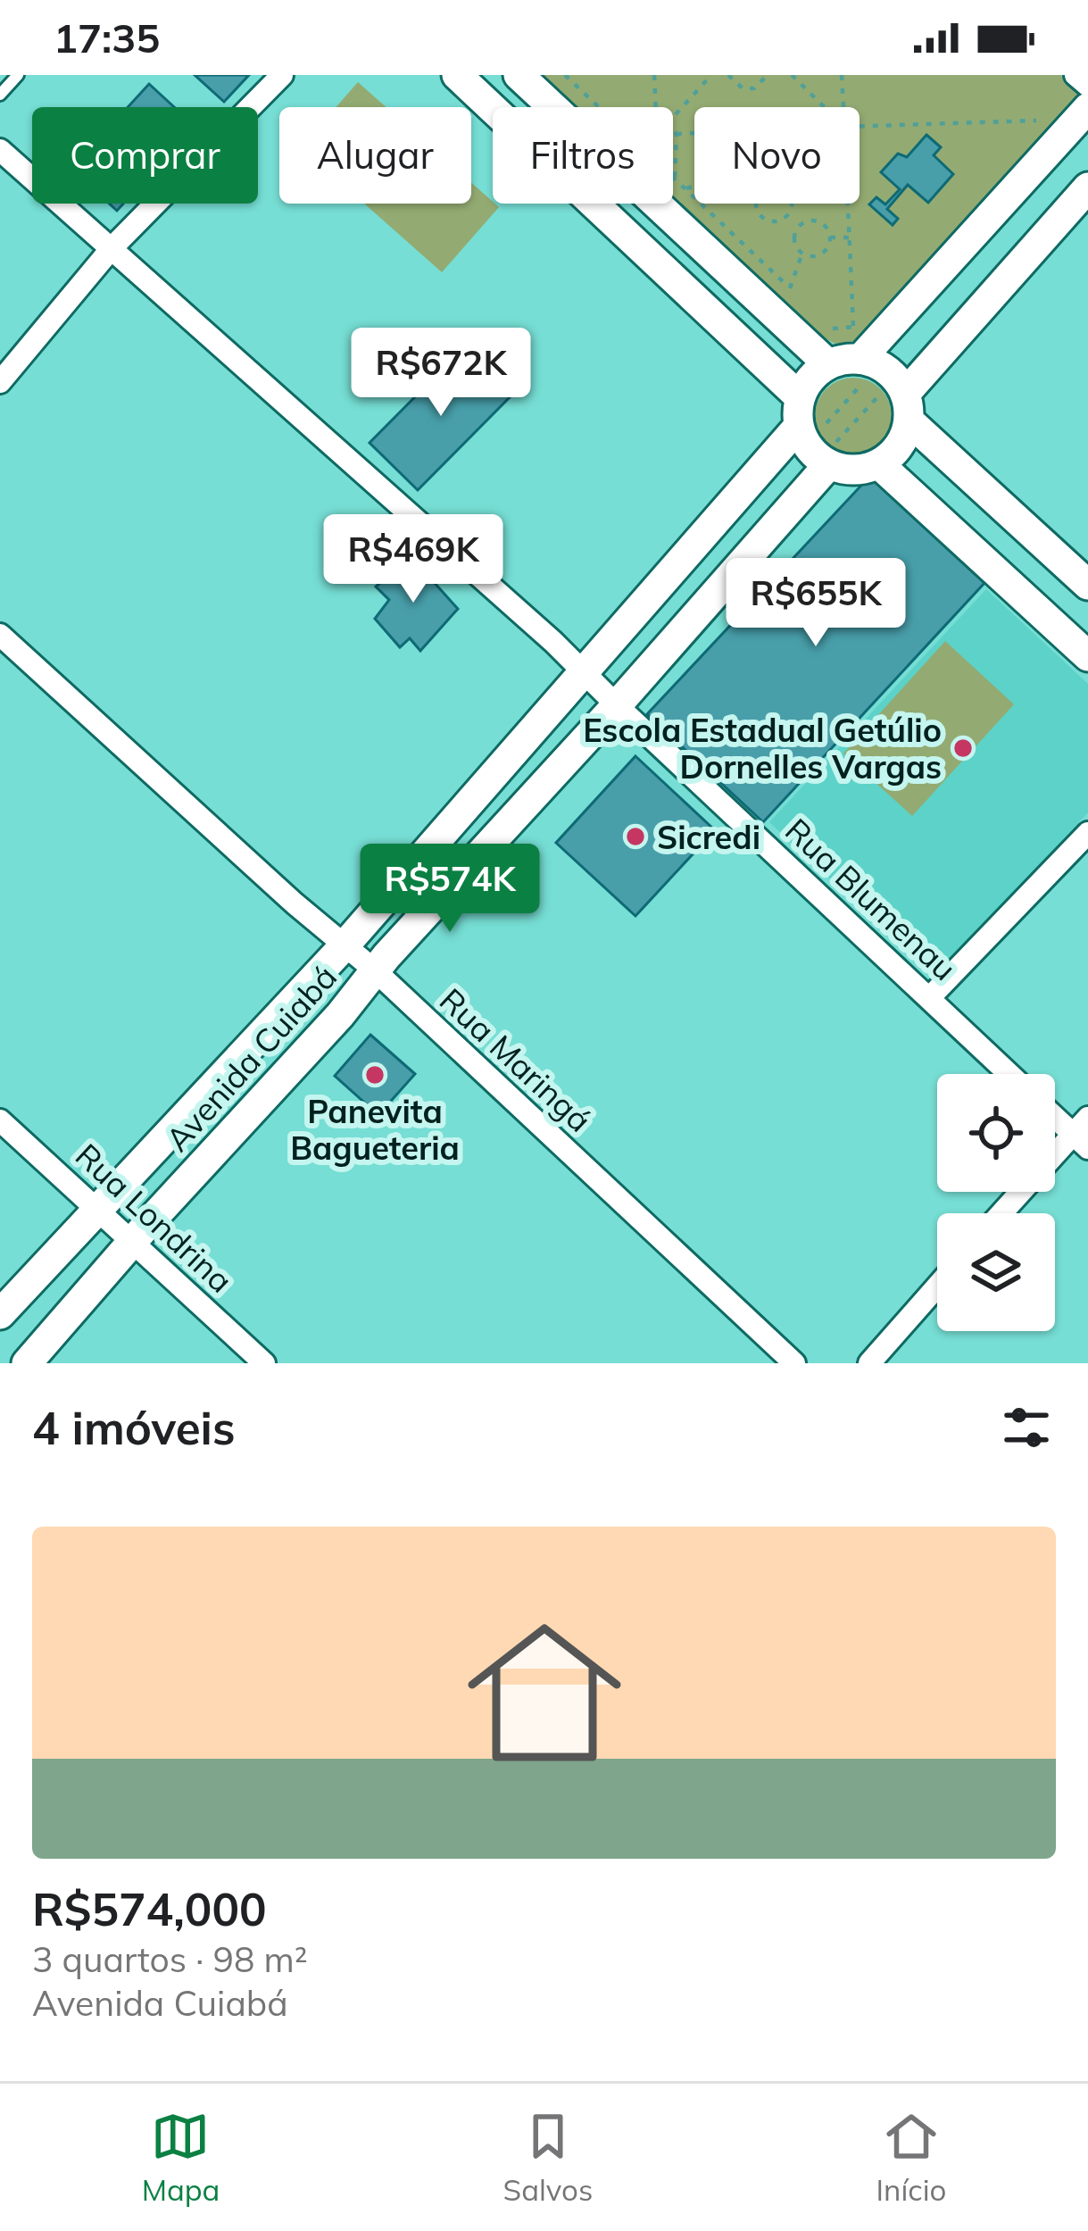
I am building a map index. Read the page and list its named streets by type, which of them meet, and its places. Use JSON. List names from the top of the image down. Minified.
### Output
{"streets":{"street":["Rua Blumenau","Avenida Cuiabá","Rua Maringá","Rua Londrina"]},"crossings":[["Rua Blumenau","Avenida Cuiabá"],["Avenida Cuiabá","Rua Maringá"],["Avenida Cuiabá","Rua Londrina"]],"places":["Escola Estadual Getúlio Dornelles Vargas","Sicredi","Panevita Bagueteria"],"page":{"status":"17:35","chip":["Comprar","Alugar","Filtros","Novo"],"price":["R$672K","R$469K","R$655K","R$574K"],"heading":"4 imóveis","list":[{"name":"R$574,000","note":"3 quartos · 98 m² · Avenida Cuiabá"}],"tabs":["Mapa","Salvos","Início"]}}
